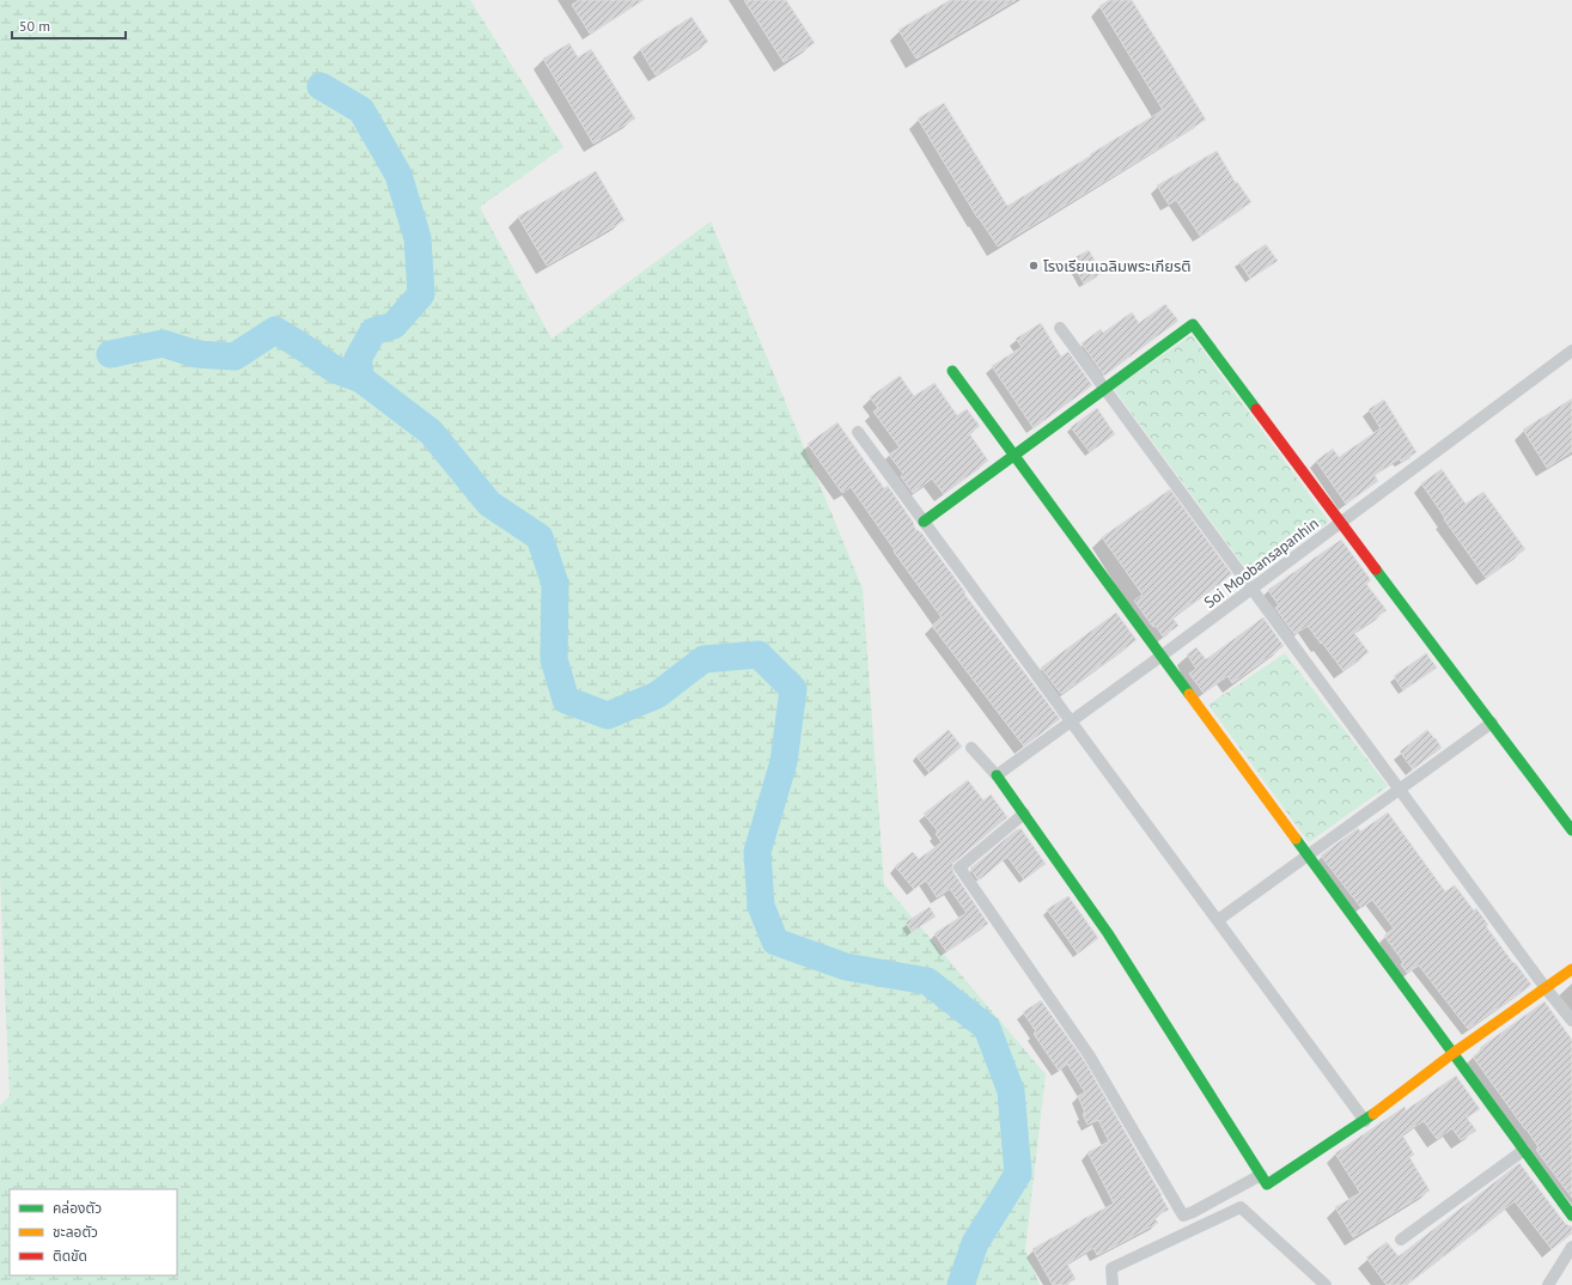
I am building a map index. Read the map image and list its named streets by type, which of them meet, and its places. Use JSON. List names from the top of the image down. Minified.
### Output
{"streets":{"street":["Soi Moobansapanhin"]},"places":["โรงเรียนเฉลิมพระเกียรติ"],"legend":["คล่องตัว","ชะลอตัว","ติดขัด"],"scale_bar":"50 m"}
